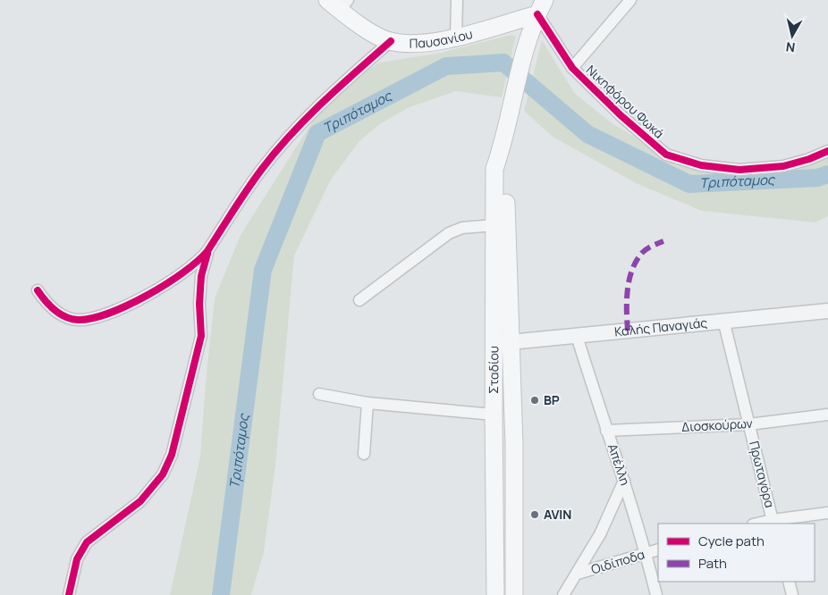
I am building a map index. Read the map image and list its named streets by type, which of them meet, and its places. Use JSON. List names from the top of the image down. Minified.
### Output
{"streets":{"main road":["Παυσανίου","Σταδίου"],"street":["Νικηφόρου Φωκά","Καλής Παναγιάς","Διοσκούρων","Απέλλη","Πρωταγόρα","Οιδίποδα"]},"crossings":[["Παυσανίου","Νικηφόρου Φωκά"],["Παυσανίου","Σταδίου"],["Νικηφόρου Φωκά","Σταδίου"],["Καλής Παναγιάς","Σταδίου"],["Καλής Παναγιάς","Απέλλη"],["Καλής Παναγιάς","Πρωταγόρα"],["Διοσκούρων","Απέλλη"],["Διοσκούρων","Πρωταγόρα"],["Απέλλη","Οιδίποδα"]],"water":["Τριπόταμος"],"places":["BP","AVIN"],"legend":["Cycle path","Path"],"north":"bottom"}
